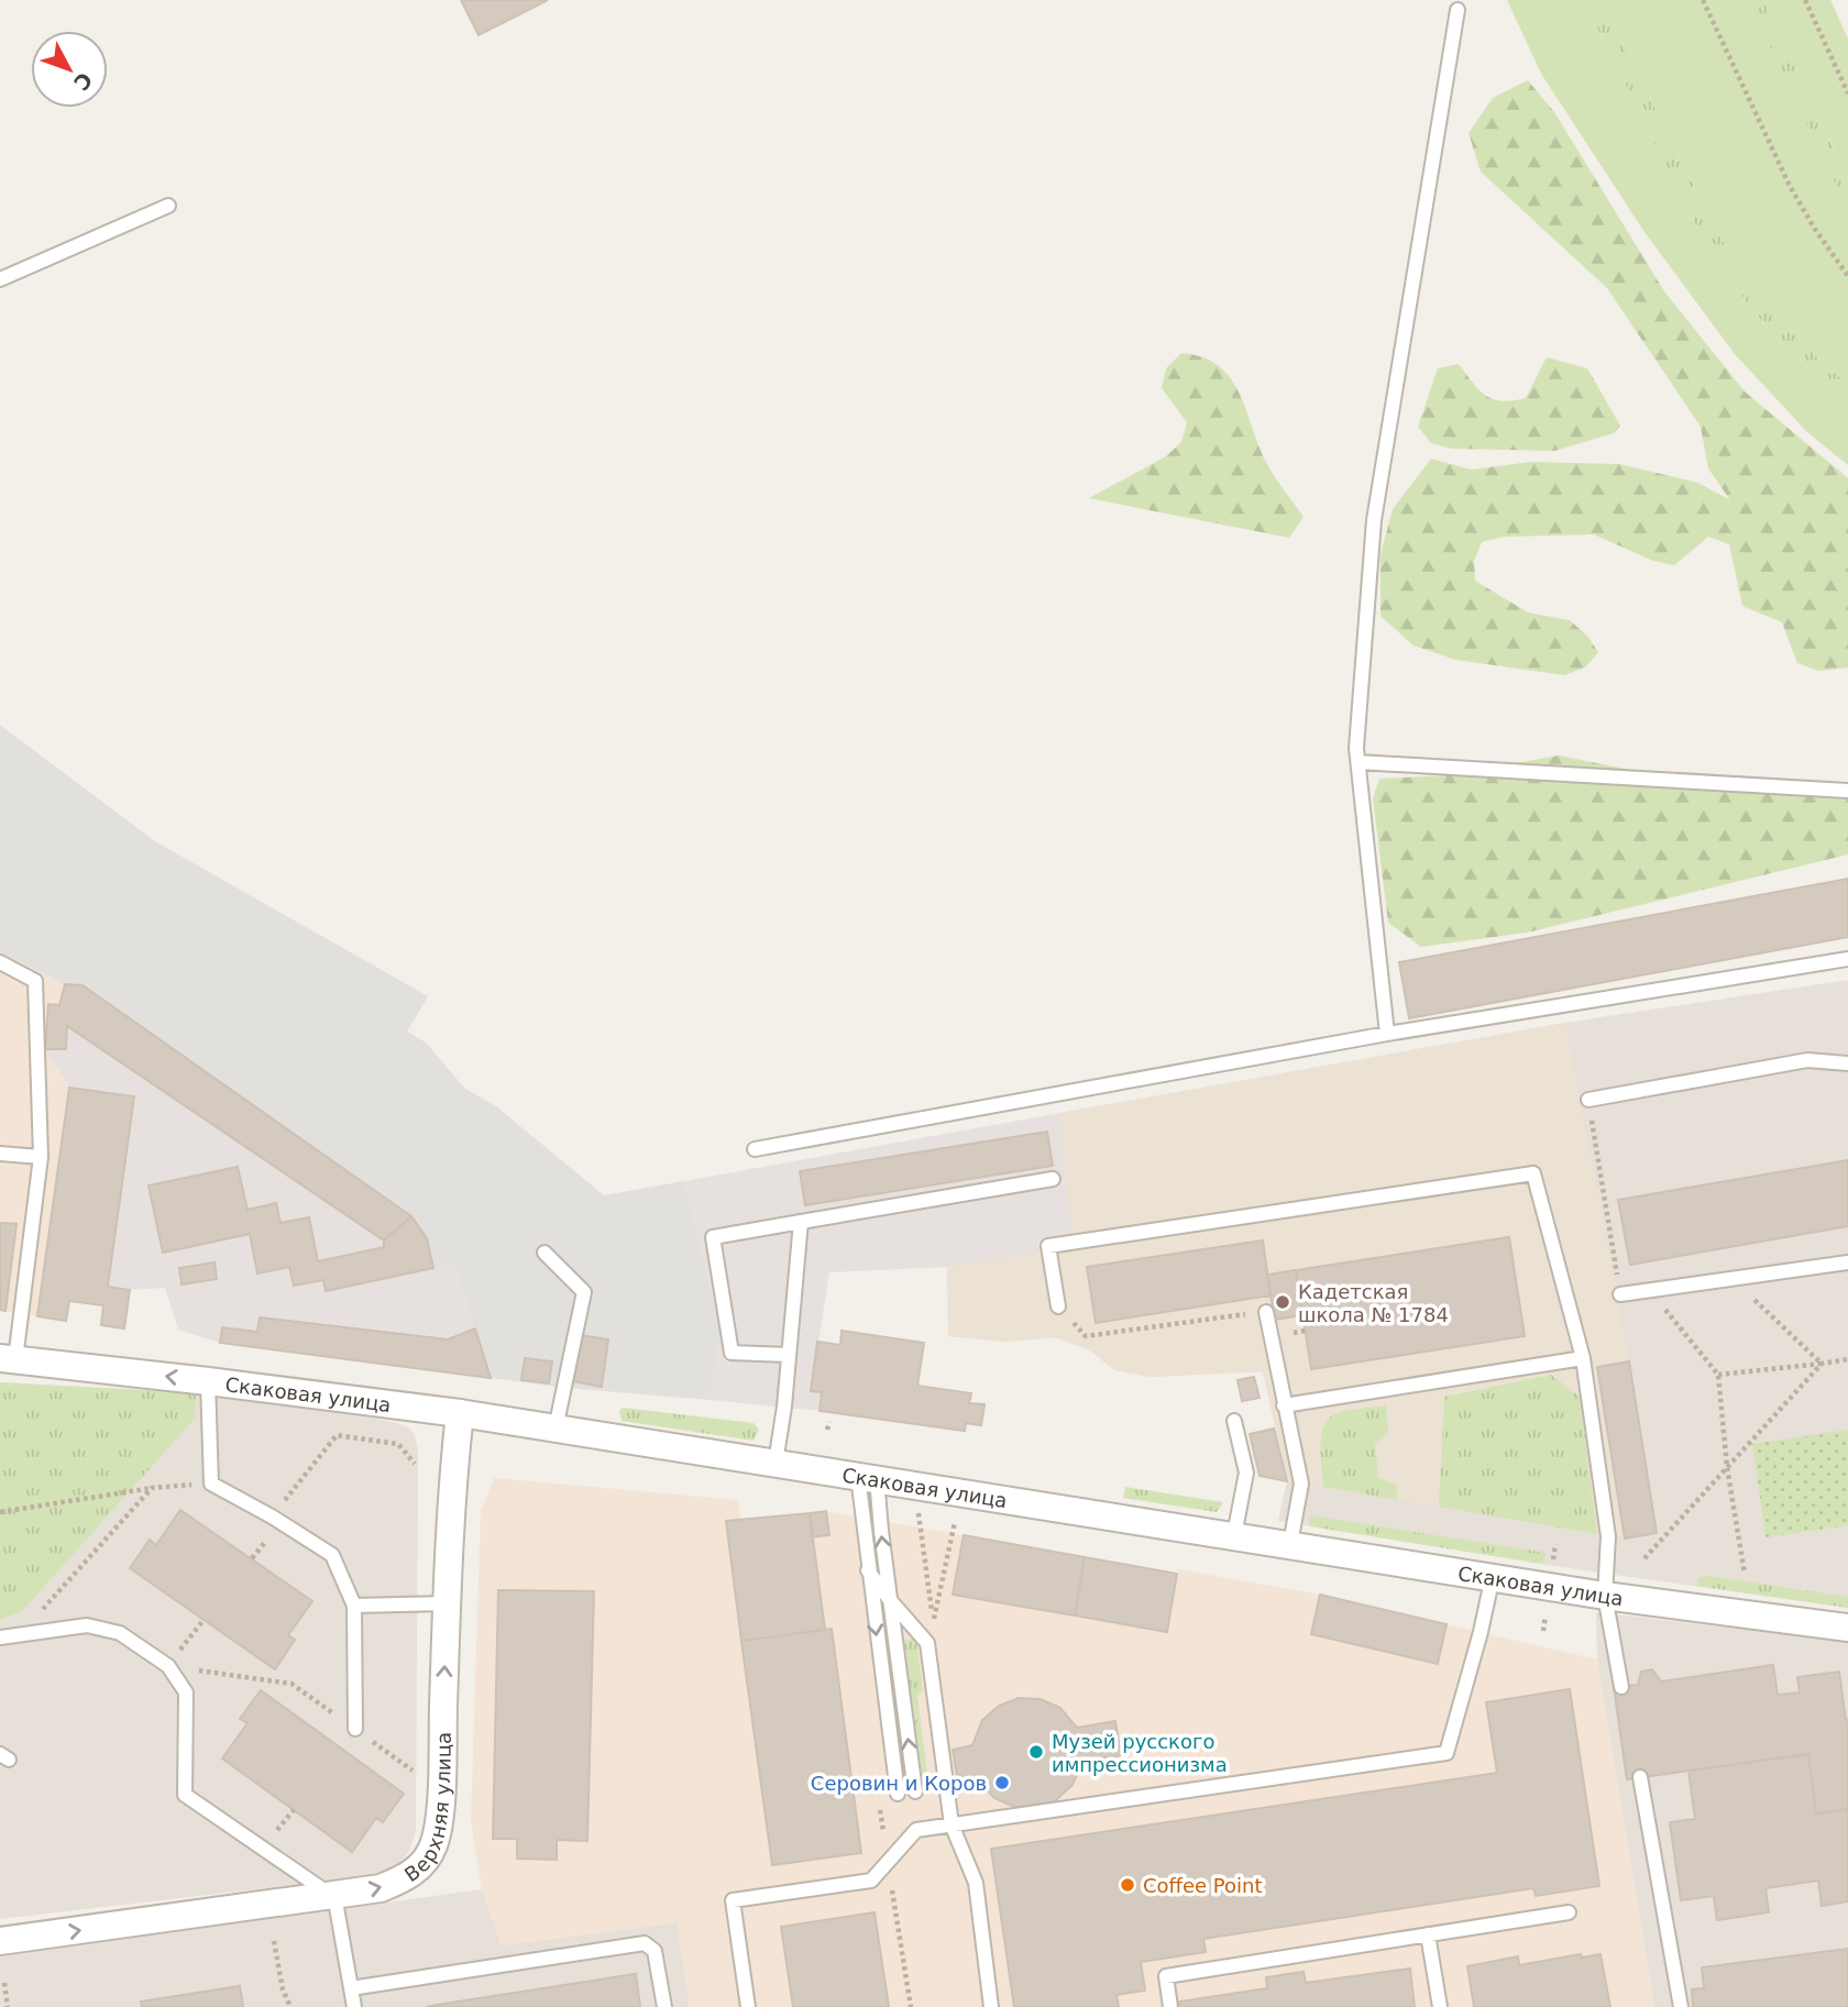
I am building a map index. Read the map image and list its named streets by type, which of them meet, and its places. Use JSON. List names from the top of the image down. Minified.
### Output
{"streets":{"street":["Скаковая улица","Верхняя улица"]},"crossings":[["Скаковая улица","Верхняя улица"]],"one_way":["Верхняя улица"],"places":["Кадетская школа № 1784","Музей русского импрессионизма","Серовин и Коров","Coffee Point"],"north":"bottom right"}
